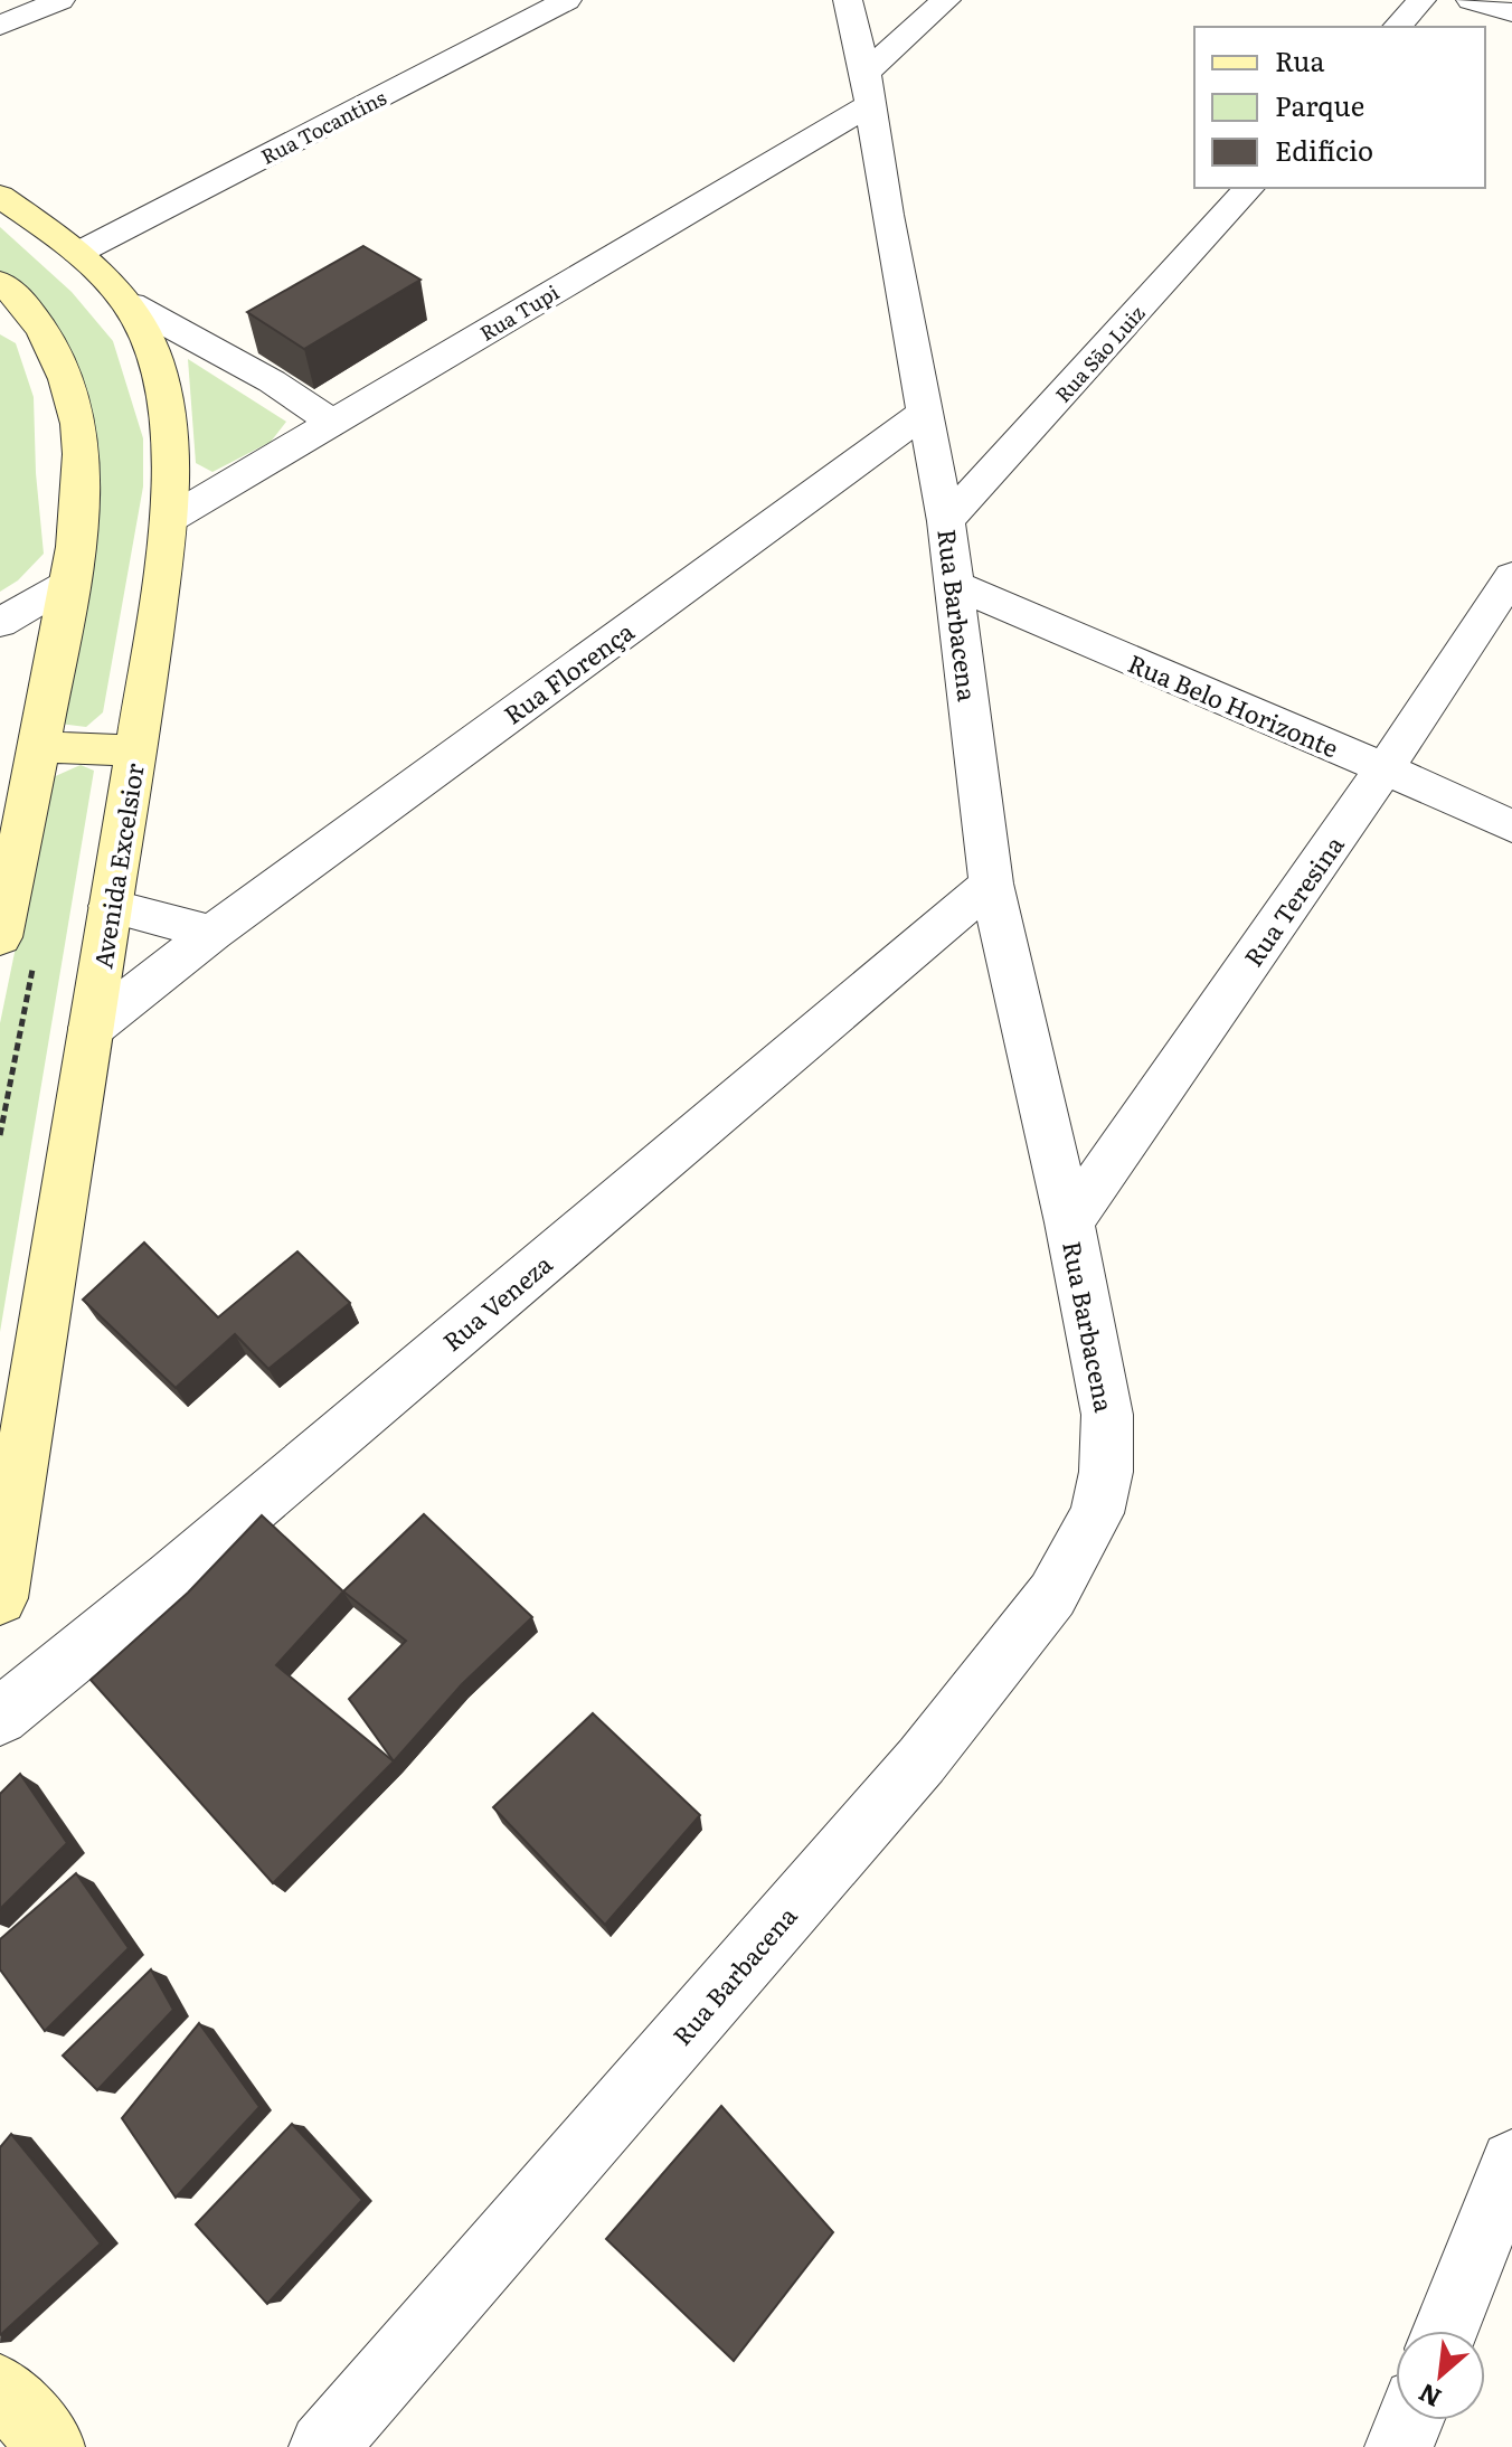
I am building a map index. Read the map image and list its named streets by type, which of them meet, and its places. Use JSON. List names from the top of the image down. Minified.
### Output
{"streets":{"street":["Rua Tocantins","Rua Tupi","Rua São Luiz","Rua Barbacena","Rua Florença","Rua Belo Horizonte","Avenida Excelsior","Rua Teresina","Rua Veneza"]},"crossings":[["Rua Tocantins","Avenida Excelsior"],["Rua Tupi","Rua Barbacena"],["Rua Tupi","Avenida Excelsior"],["Rua São Luiz","Rua Barbacena"],["Rua Barbacena","Rua Florença"],["Rua Barbacena","Rua Belo Horizonte"],["Rua Barbacena","Rua Teresina"],["Rua Barbacena","Rua Veneza"],["Rua Florença","Avenida Excelsior"],["Rua Belo Horizonte","Rua Teresina"]],"legend":["Rua","Parque","Edifício"],"north":"bottom left"}
